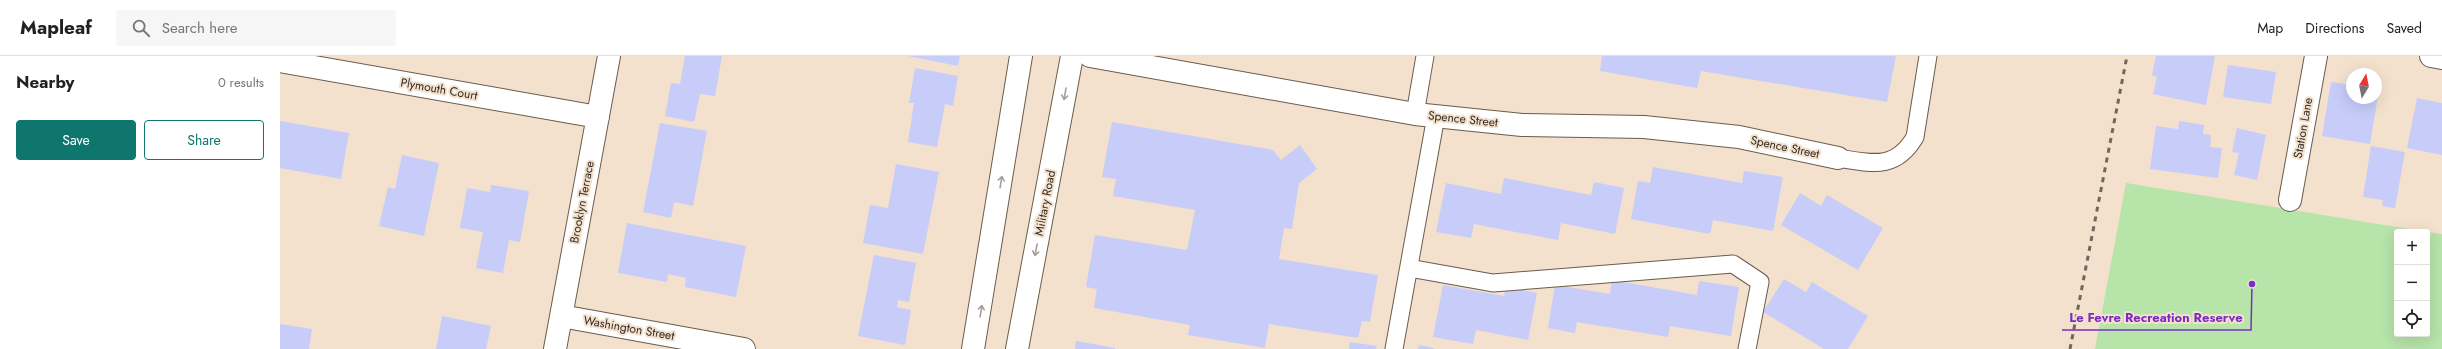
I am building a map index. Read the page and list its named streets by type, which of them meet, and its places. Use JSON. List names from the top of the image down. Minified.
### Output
{"streets":{"street":["Plymouth Court","Spence Street","Station Lane","Brooklyn Terrace","Military Road","Washington Street"]},"crossings":[["Plymouth Court","Brooklyn Terrace"],["Brooklyn Terrace","Washington Street"]],"places":["Le Fevre Recreation Reserve"],"north":"top","page":{"header":"Mapleaf","search":"Search here","nav":["Map","Directions","Saved"],"heading":["Nearby","0 results"],"buttons":["Save","Share"],"map_buttons":["+","−"]}}
